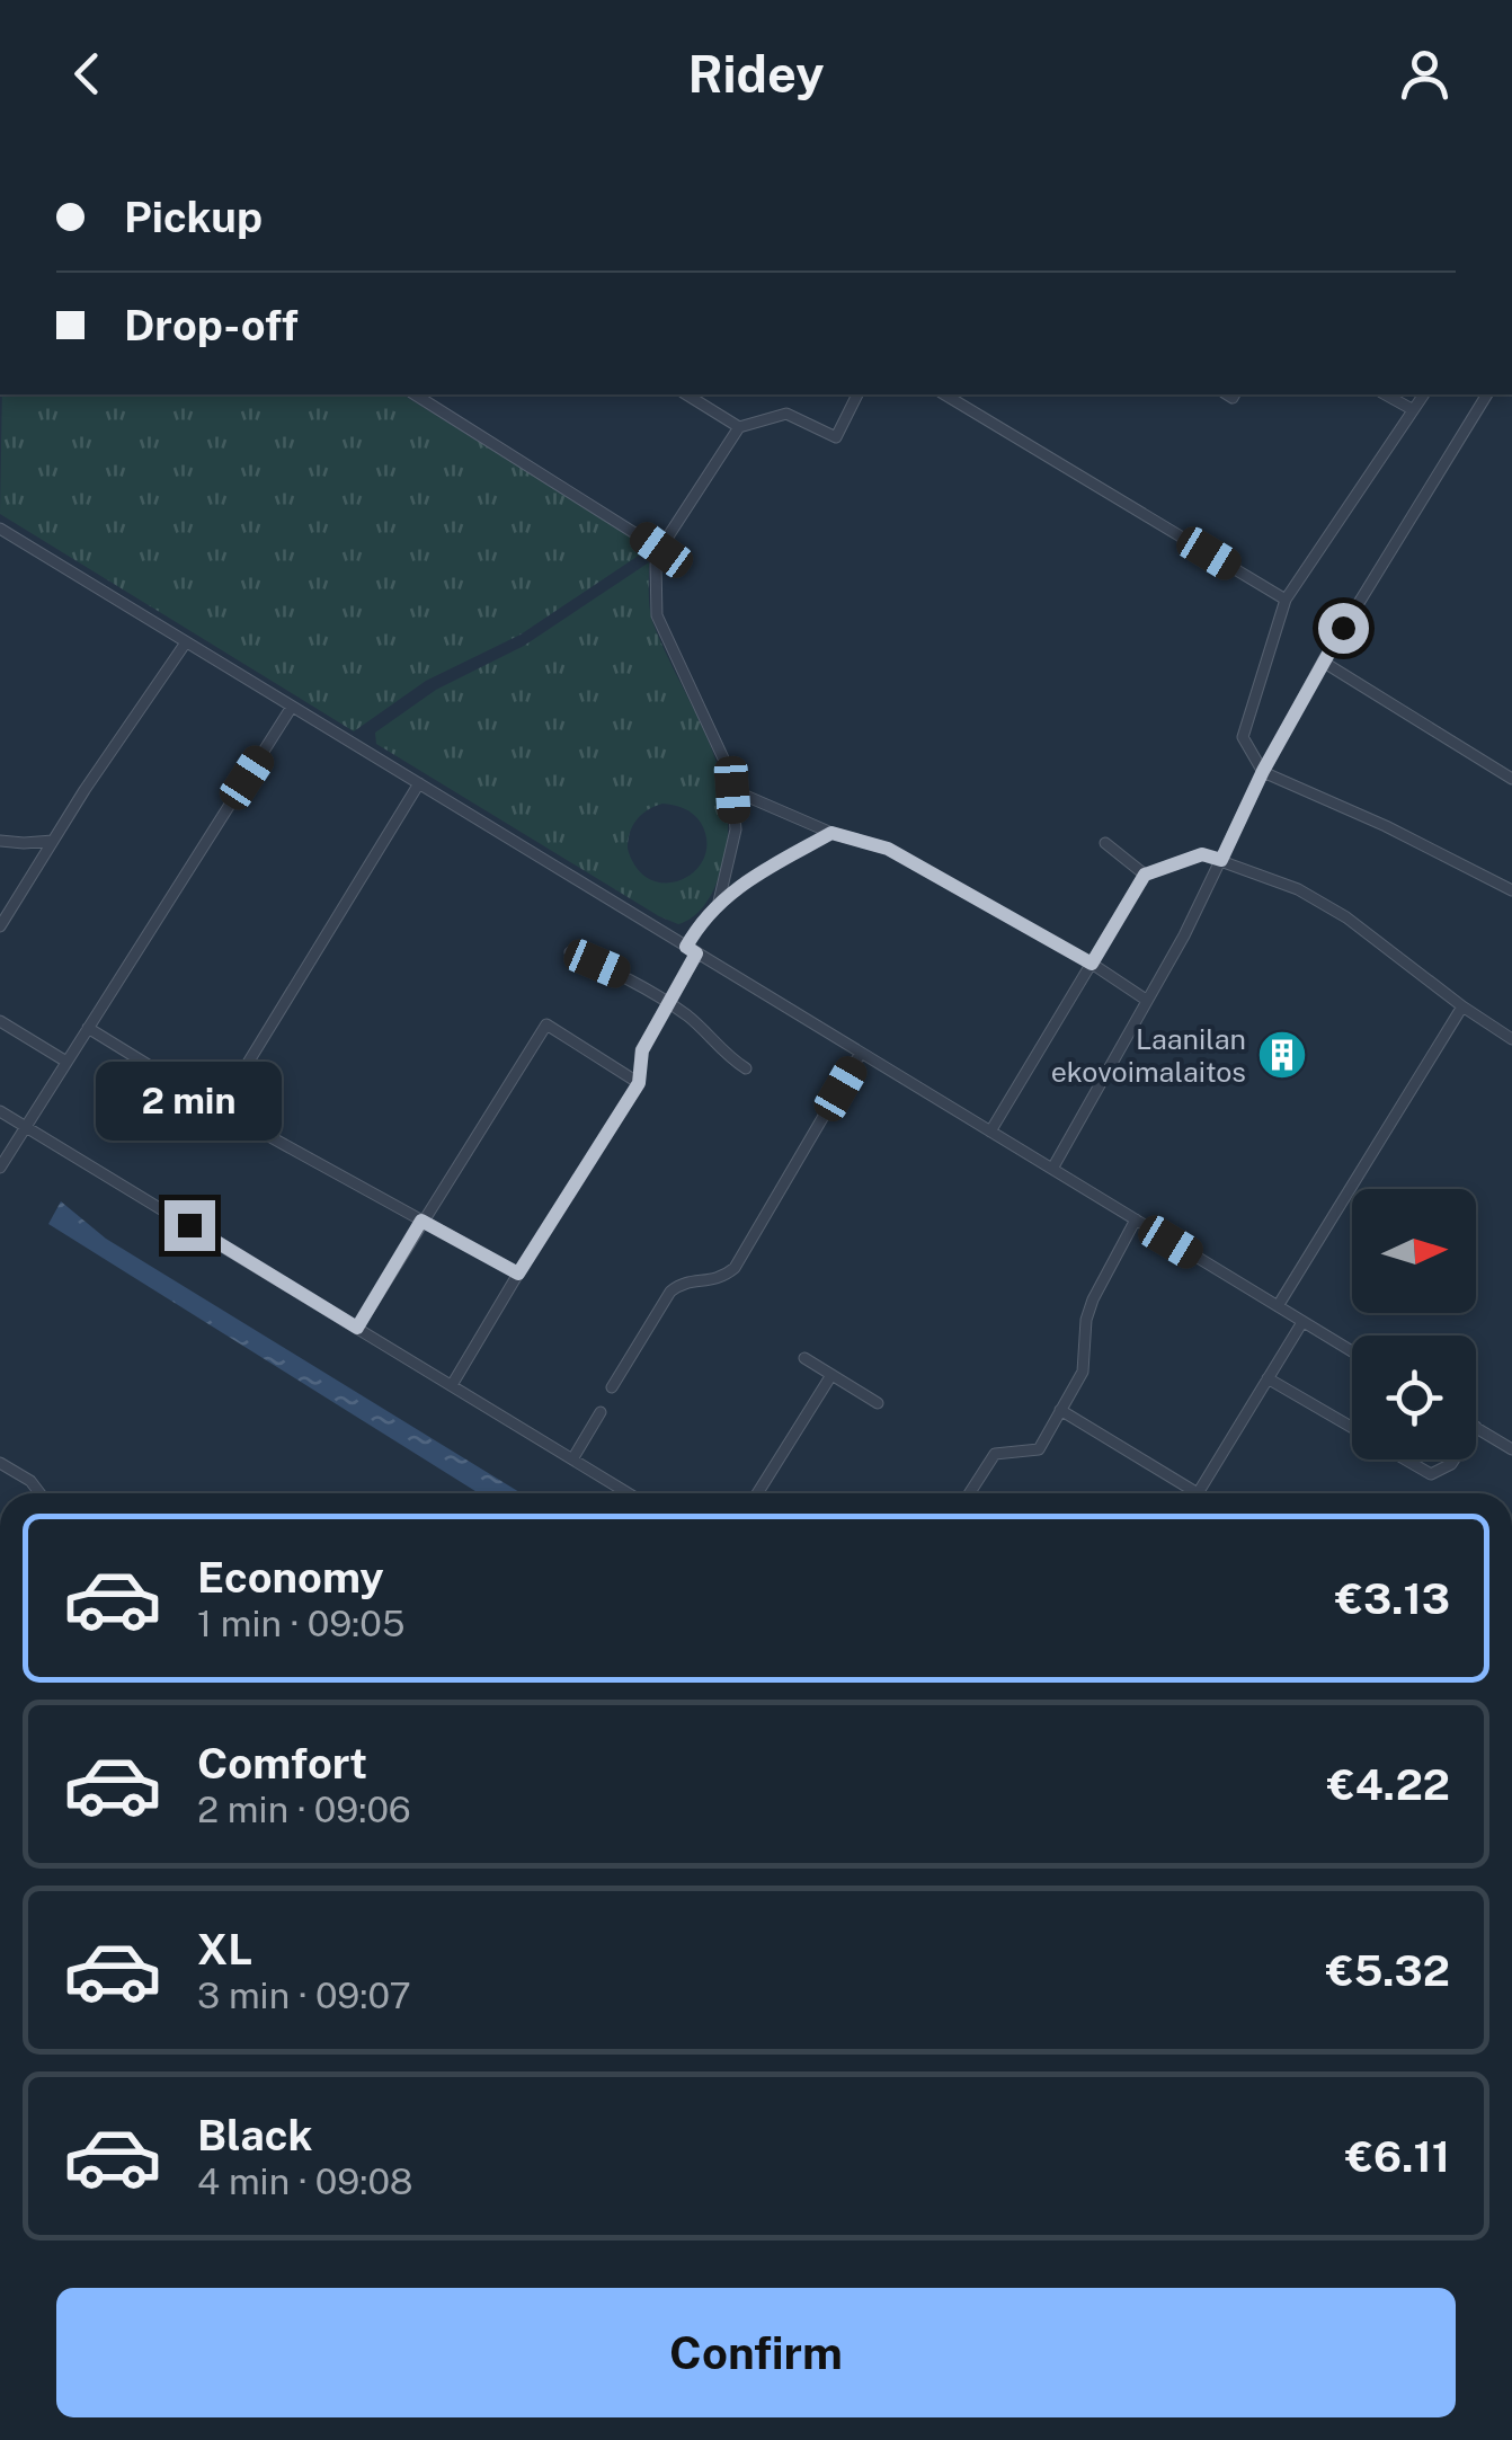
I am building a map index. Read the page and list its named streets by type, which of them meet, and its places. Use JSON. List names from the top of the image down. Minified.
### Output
{"places":{"building":["Laanilan ekovoimalaitos"]},"north":"right","page":{"header":"Ridey","banner":["Pickup","Drop-off"],"bubble":"2 min","list":[{"name":"Economy","note":"1 min · 09:05","value":"€3.13"},{"name":"Comfort","note":"2 min · 09:06","value":"€4.22"},{"name":"XL","note":"3 min · 09:07","value":"€5.32"},{"name":"Black","note":"4 min · 09:08","value":"€6.11"}],"buttons":"Confirm"}}
